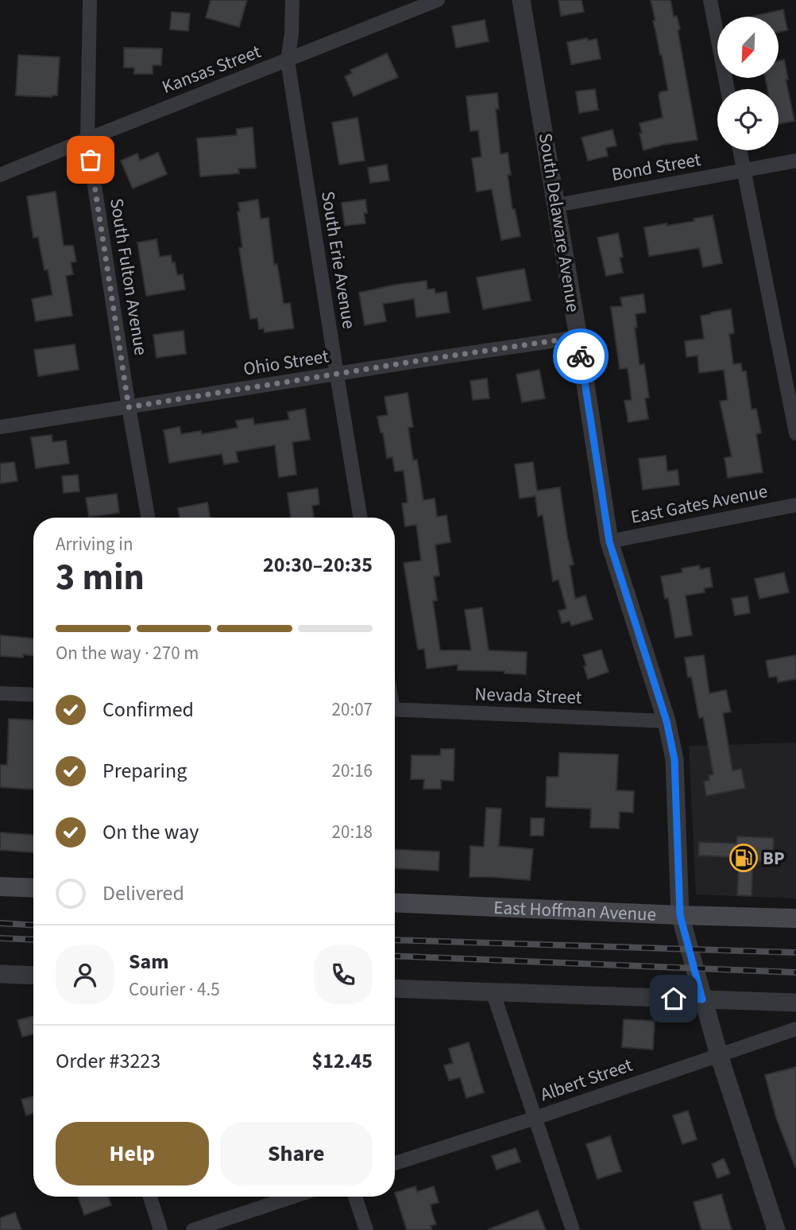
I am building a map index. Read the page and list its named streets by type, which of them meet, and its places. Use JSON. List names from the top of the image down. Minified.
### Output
{"streets":{"main road":["East Hoffman Avenue"],"street":["Kansas Street","Bond Street","South Delaware Avenue","South Erie Avenue","South Fulton Avenue","Ohio Street","East Gates Avenue","Nevada Street","Albert Street"]},"crossings":[["Kansas Street","South Erie Avenue"],["Kansas Street","South Fulton Avenue"],["Bond Street","South Delaware Avenue"],["South Delaware Avenue","Ohio Street"],["South Delaware Avenue","East Gates Avenue"],["South Delaware Avenue","Nevada Street"],["South Delaware Avenue","East Hoffman Avenue"],["South Delaware Avenue","Albert Street"],["South Erie Avenue","Ohio Street"],["South Fulton Avenue","Ohio Street"]],"places":{"fuel station":["BP"]},"north":"bottom left","page":{"heading":["3 min","Arriving in","20:30–20:35"],"panel":["Sam","Courier · 4.5","Order #3223","$12.45"],"bar":"On the way · 270 m","list":[["Confirmed","20:07"],["Preparing","20:16"],["On the way","20:18"],"Delivered"],"buttons":["Help","Share"]}}
